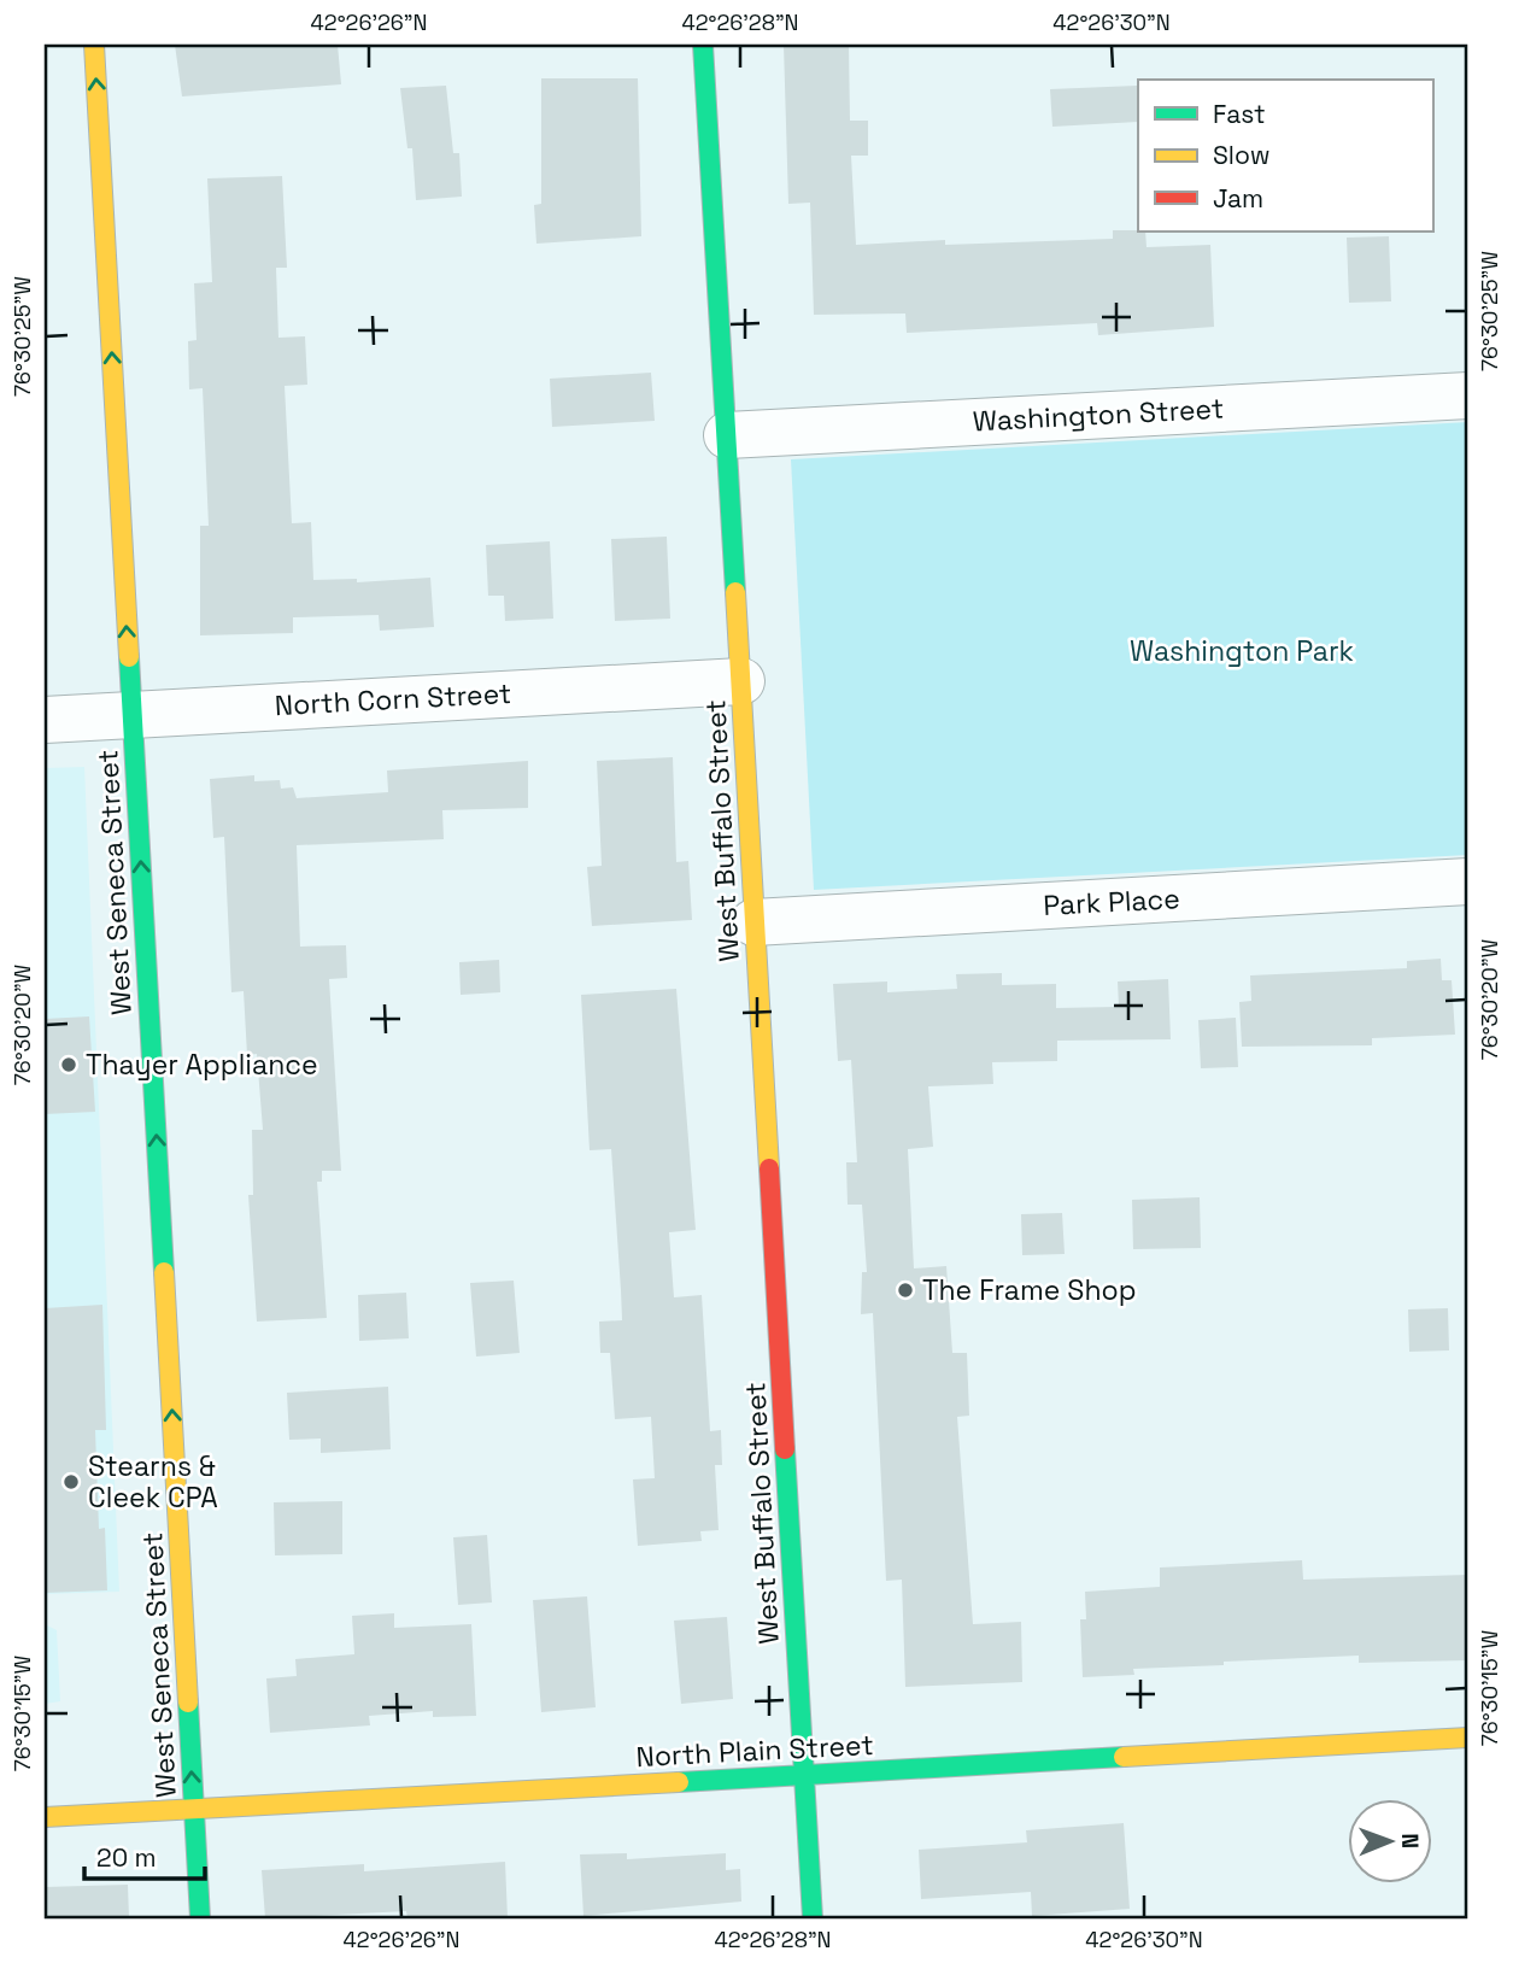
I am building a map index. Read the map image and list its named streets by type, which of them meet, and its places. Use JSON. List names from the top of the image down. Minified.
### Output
{"streets":{"main road":["West Buffalo Street","West Seneca Street","North Plain Street"],"street":["Washington Street","North Corn Street","Park Place"]},"crossings":[["Washington Street","West Buffalo Street"],["North Corn Street","West Buffalo Street"],["North Corn Street","West Seneca Street"],["West Buffalo Street","Park Place"],["West Buffalo Street","North Plain Street"],["West Seneca Street","North Plain Street"]],"one_way":["West Seneca Street"],"parks":["Washington Park"],"places":["Thayer Appliance","The Frame Shop","Stearns & Cleek CPA"],"legend":["Fast","Slow","Jam"],"scale_bar":"20 m","north":"right","coordinates":["42°26'26\"N","42°26'28\"N","42°26'30\"N","76°30'25\"W","76°30'20\"W","76°30'15\"W"]}
